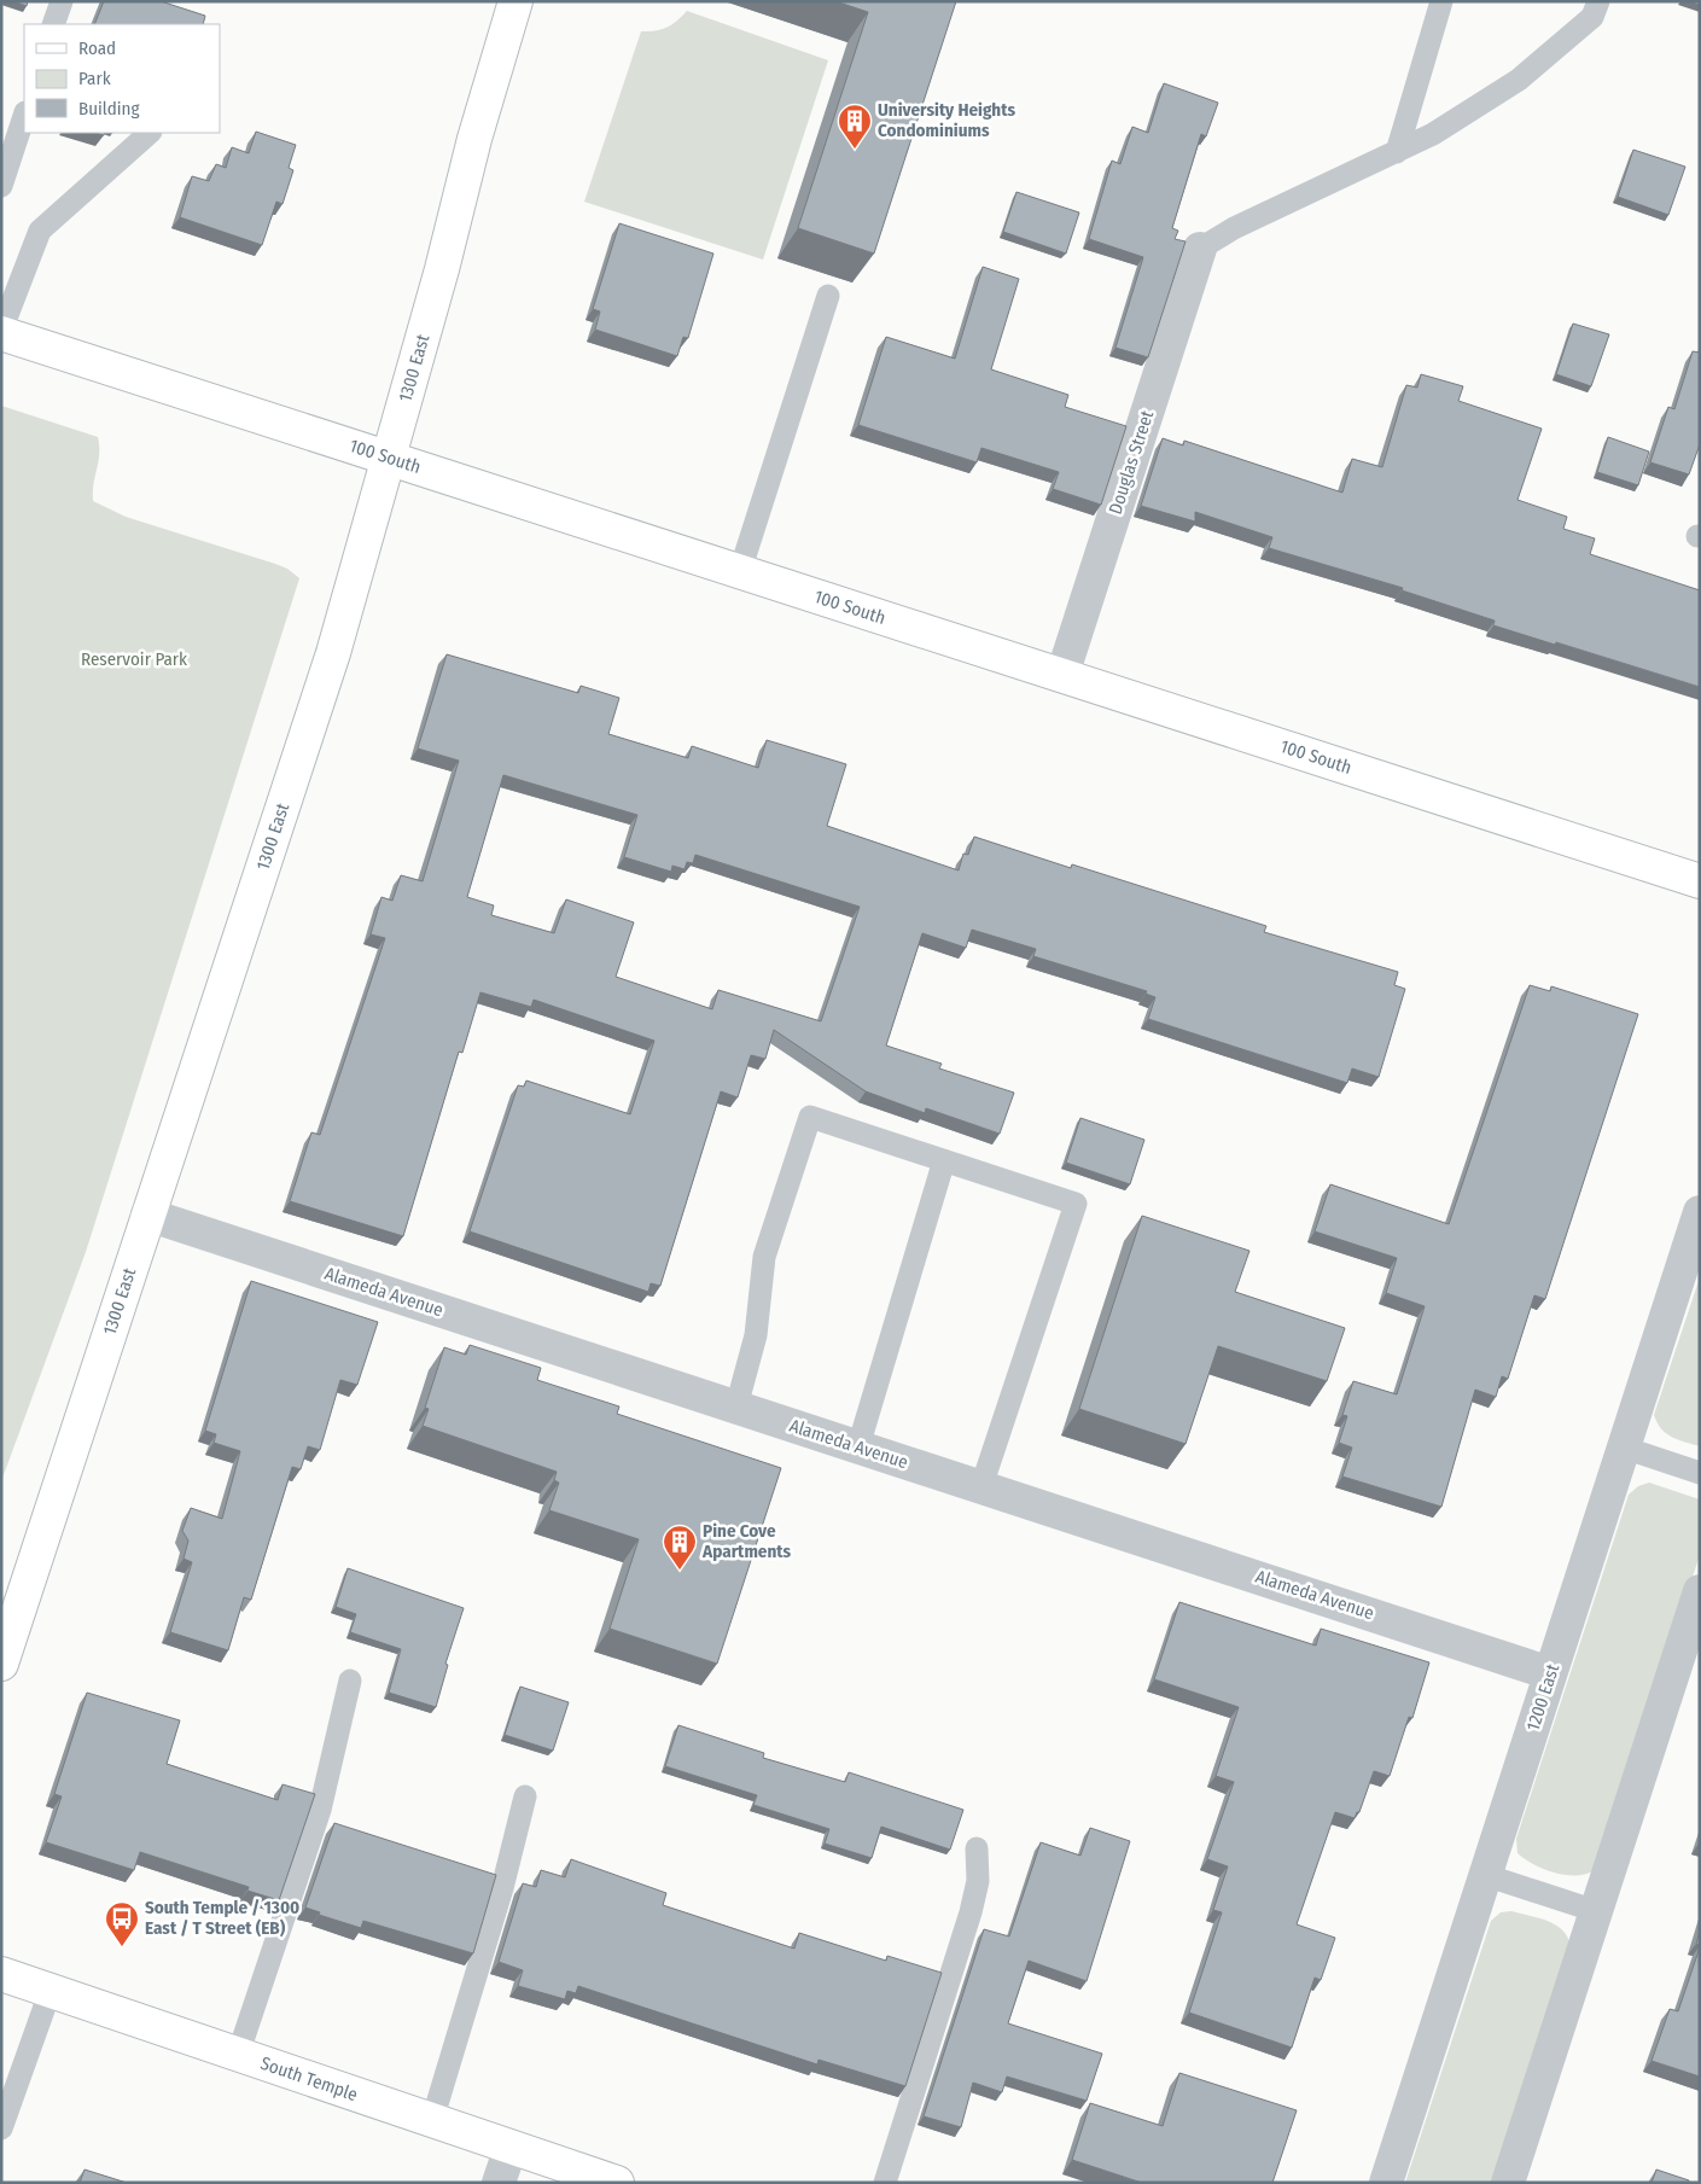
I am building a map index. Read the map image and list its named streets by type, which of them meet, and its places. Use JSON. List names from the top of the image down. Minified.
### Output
{"streets":{"main road":["1300 East","100 South","South Temple"],"street":["Douglas Street","Alameda Avenue","1200 East"]},"crossings":[["1300 East","100 South"],["1300 East","Alameda Avenue"],["100 South","Douglas Street"],["Alameda Avenue","1200 East"]],"parks":["Reservoir Park"],"places":{"building":["University Heights Condominiums","Pine Cove Apartments"],"bus stop":["South Temple / 1300 East / T Street (EB)"]},"legend":["Road","Park","Building"]}
